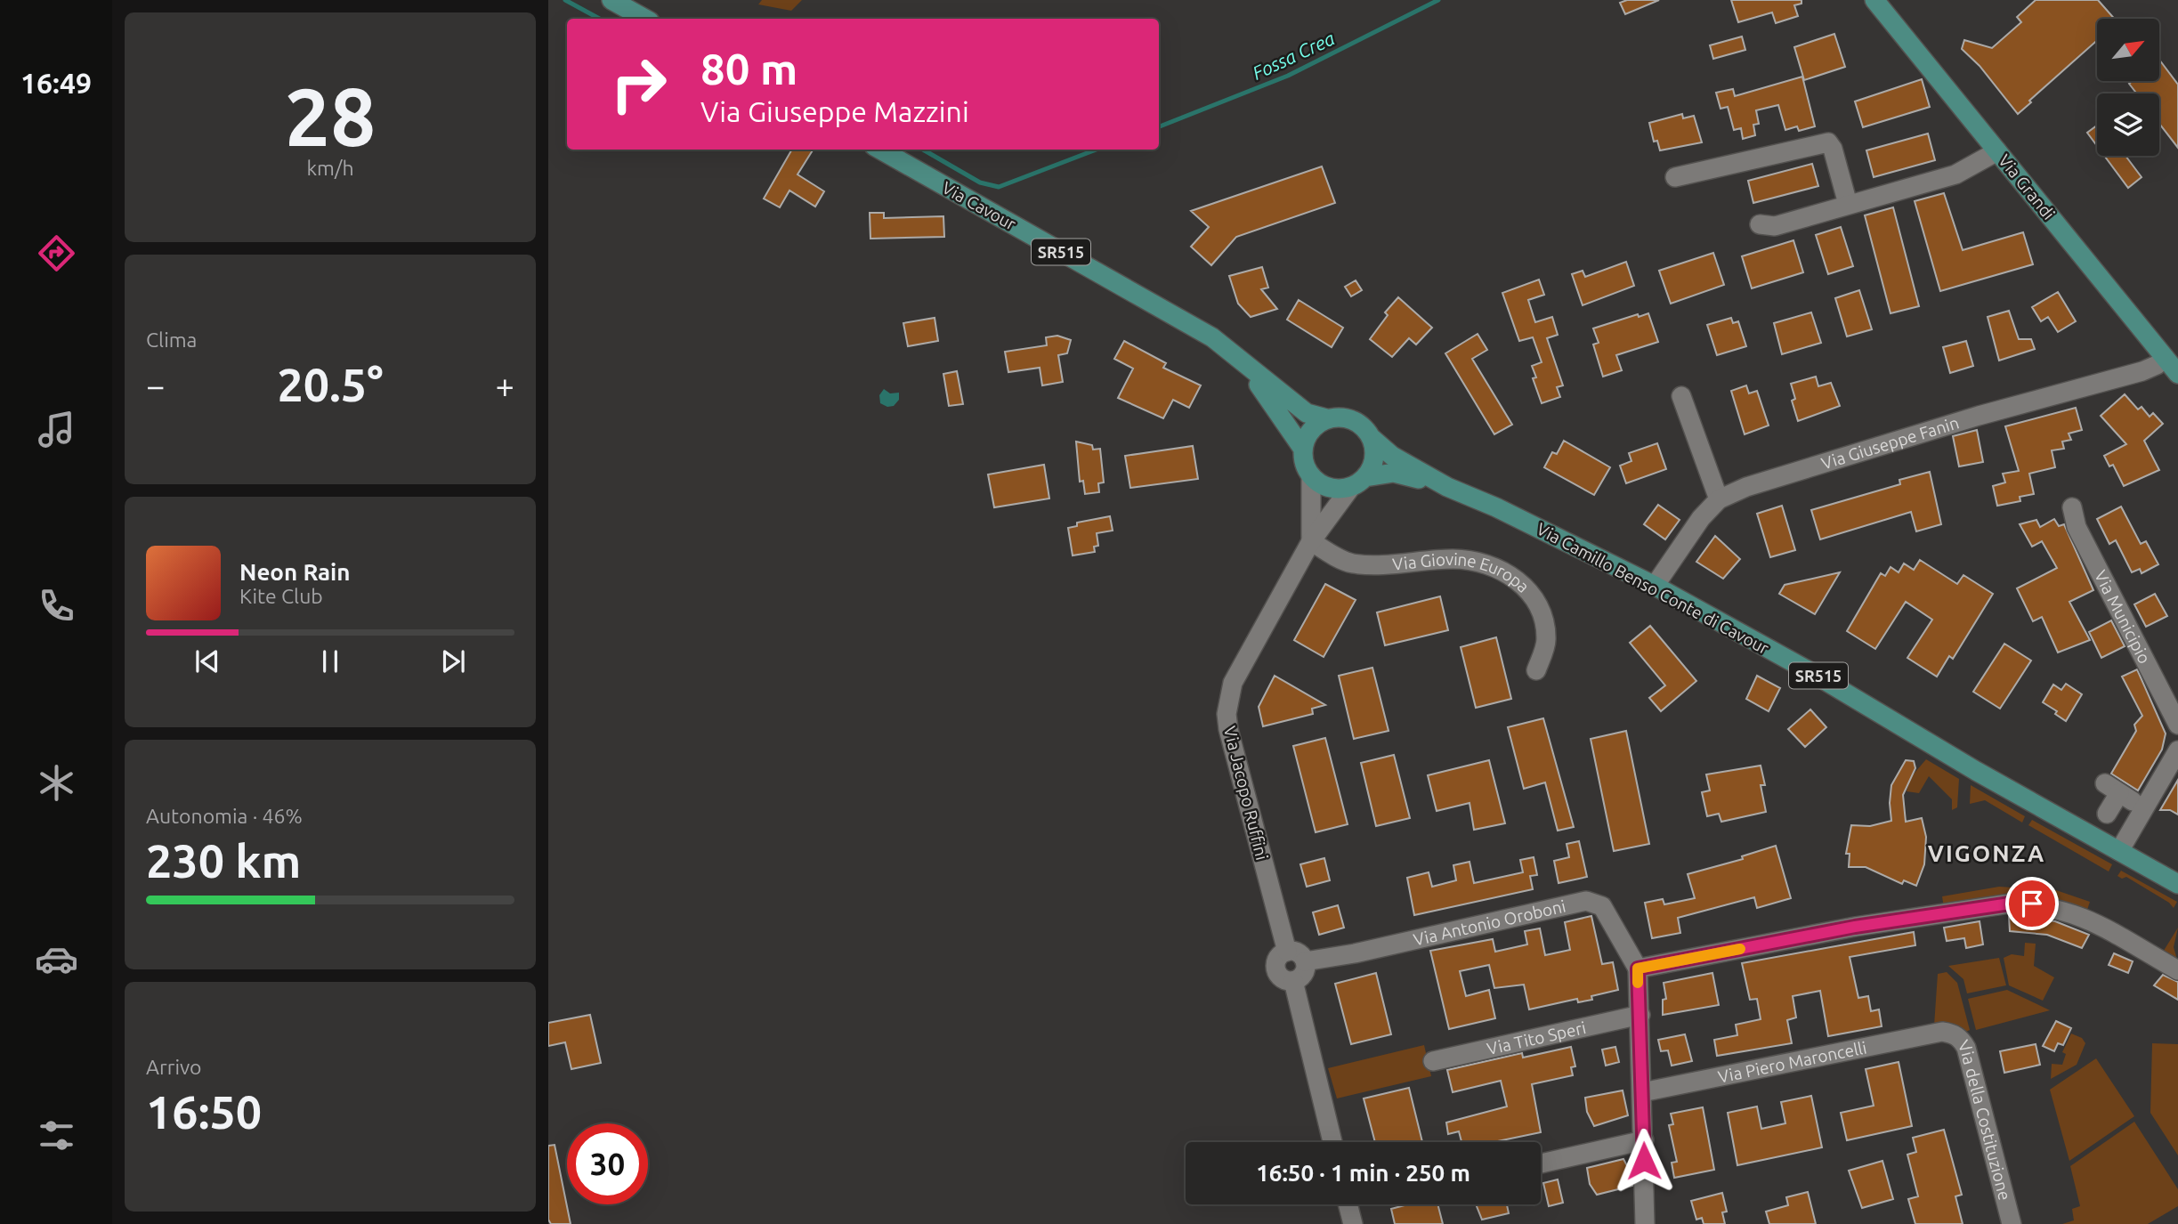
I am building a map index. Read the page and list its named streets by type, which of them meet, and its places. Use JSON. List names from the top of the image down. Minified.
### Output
{"streets":{"main road":["Via Grandi","Via Cavour","SR515","Via Camillo Benso Conte di Cavour"],"street":["Via Giuseppe Fanin","Via Giovine Europa","Via Municipio","Via Jacopo Ruffini","Via Antonio Oroboni","Via Tito Speri","Via Piero Maroncelli","Via della Costituzione"]},"crossings":[["Via Grandi","Via Giuseppe Fanin"],["Via Cavour","SR515"],["Via Cavour","Via Jacopo Ruffini"],["SR515","Via Camillo Benso Conte di Cavour"],["SR515","Via Jacopo Ruffini"],["Via Giuseppe Fanin","Via Camillo Benso Conte di Cavour"],["Via Giovine Europa","Via Jacopo Ruffini"],["Via Jacopo Ruffini","Via Antonio Oroboni"],["Via Piero Maroncelli","Via della Costituzione"]],"districts":["VIGONZA"],"water":["Fossa Crea"],"north":"top right","page":{"tabs":"16:49","tile":[["28","km/h"],"Clima",["Autonomia · 46%","230 km"],["Arrivo","16:50"]],"turn":["80 m","Via Giuseppe Mazzini"],"heat":["−","20.5°","+"],"song":["Neon Rain","Kite Club"],"limit":"30","trip":"16:50 · 1 min · 250 m"}}
